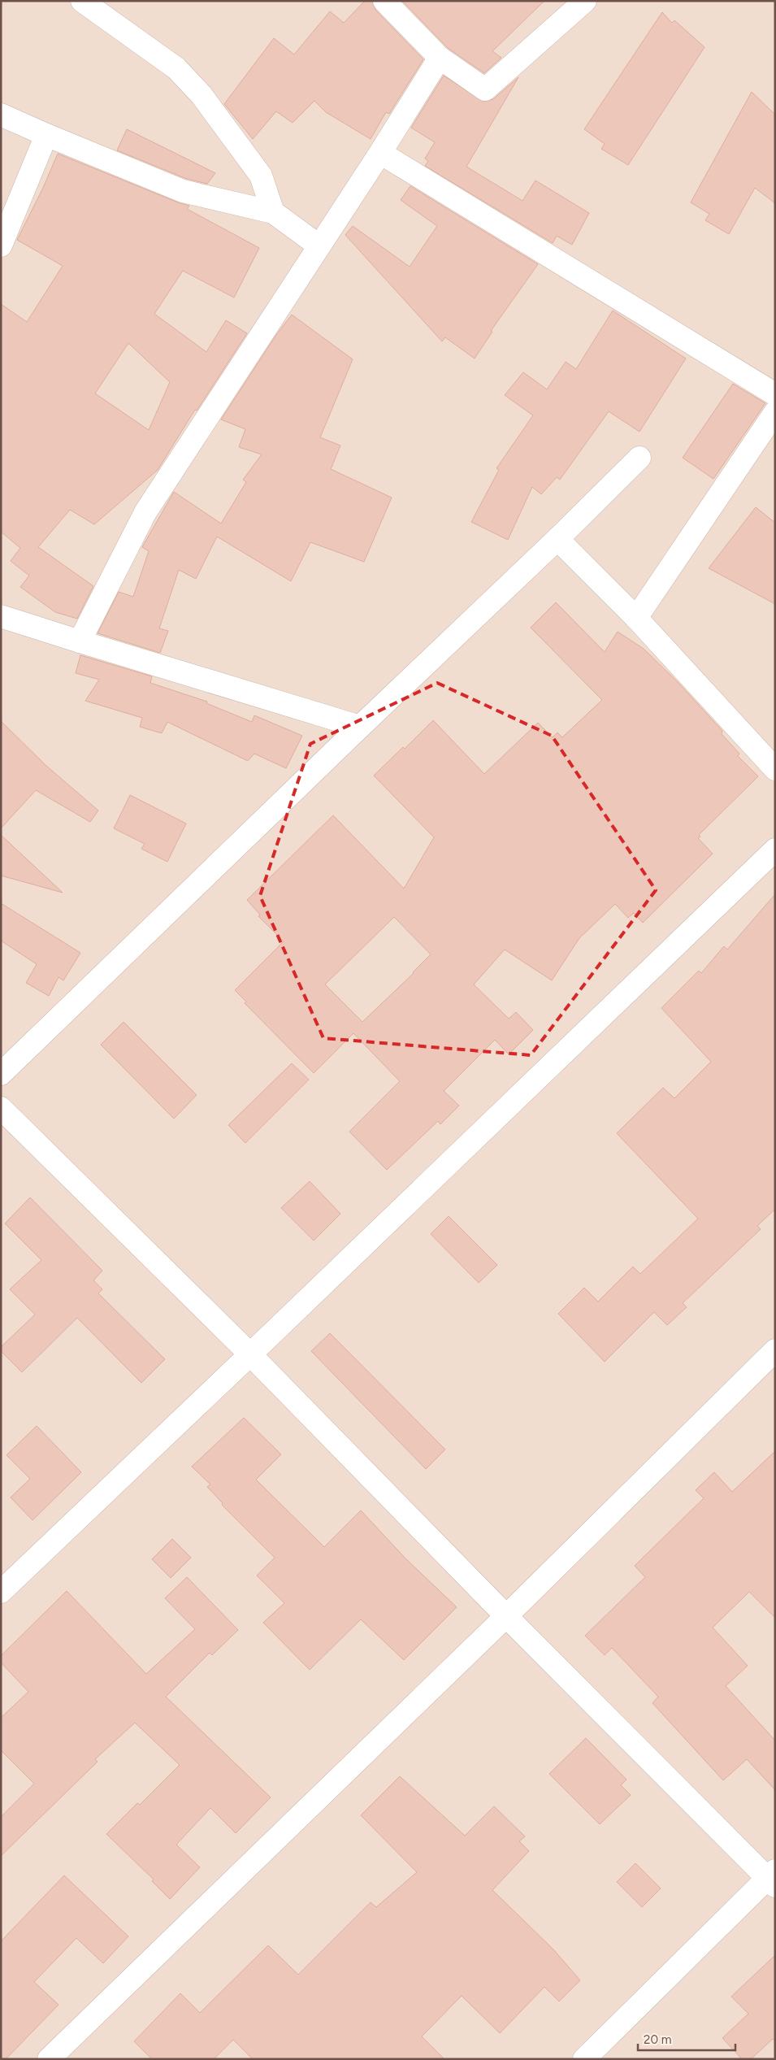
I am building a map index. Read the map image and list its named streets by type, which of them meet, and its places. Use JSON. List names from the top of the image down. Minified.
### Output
{"scale_bar":"20 m"}
